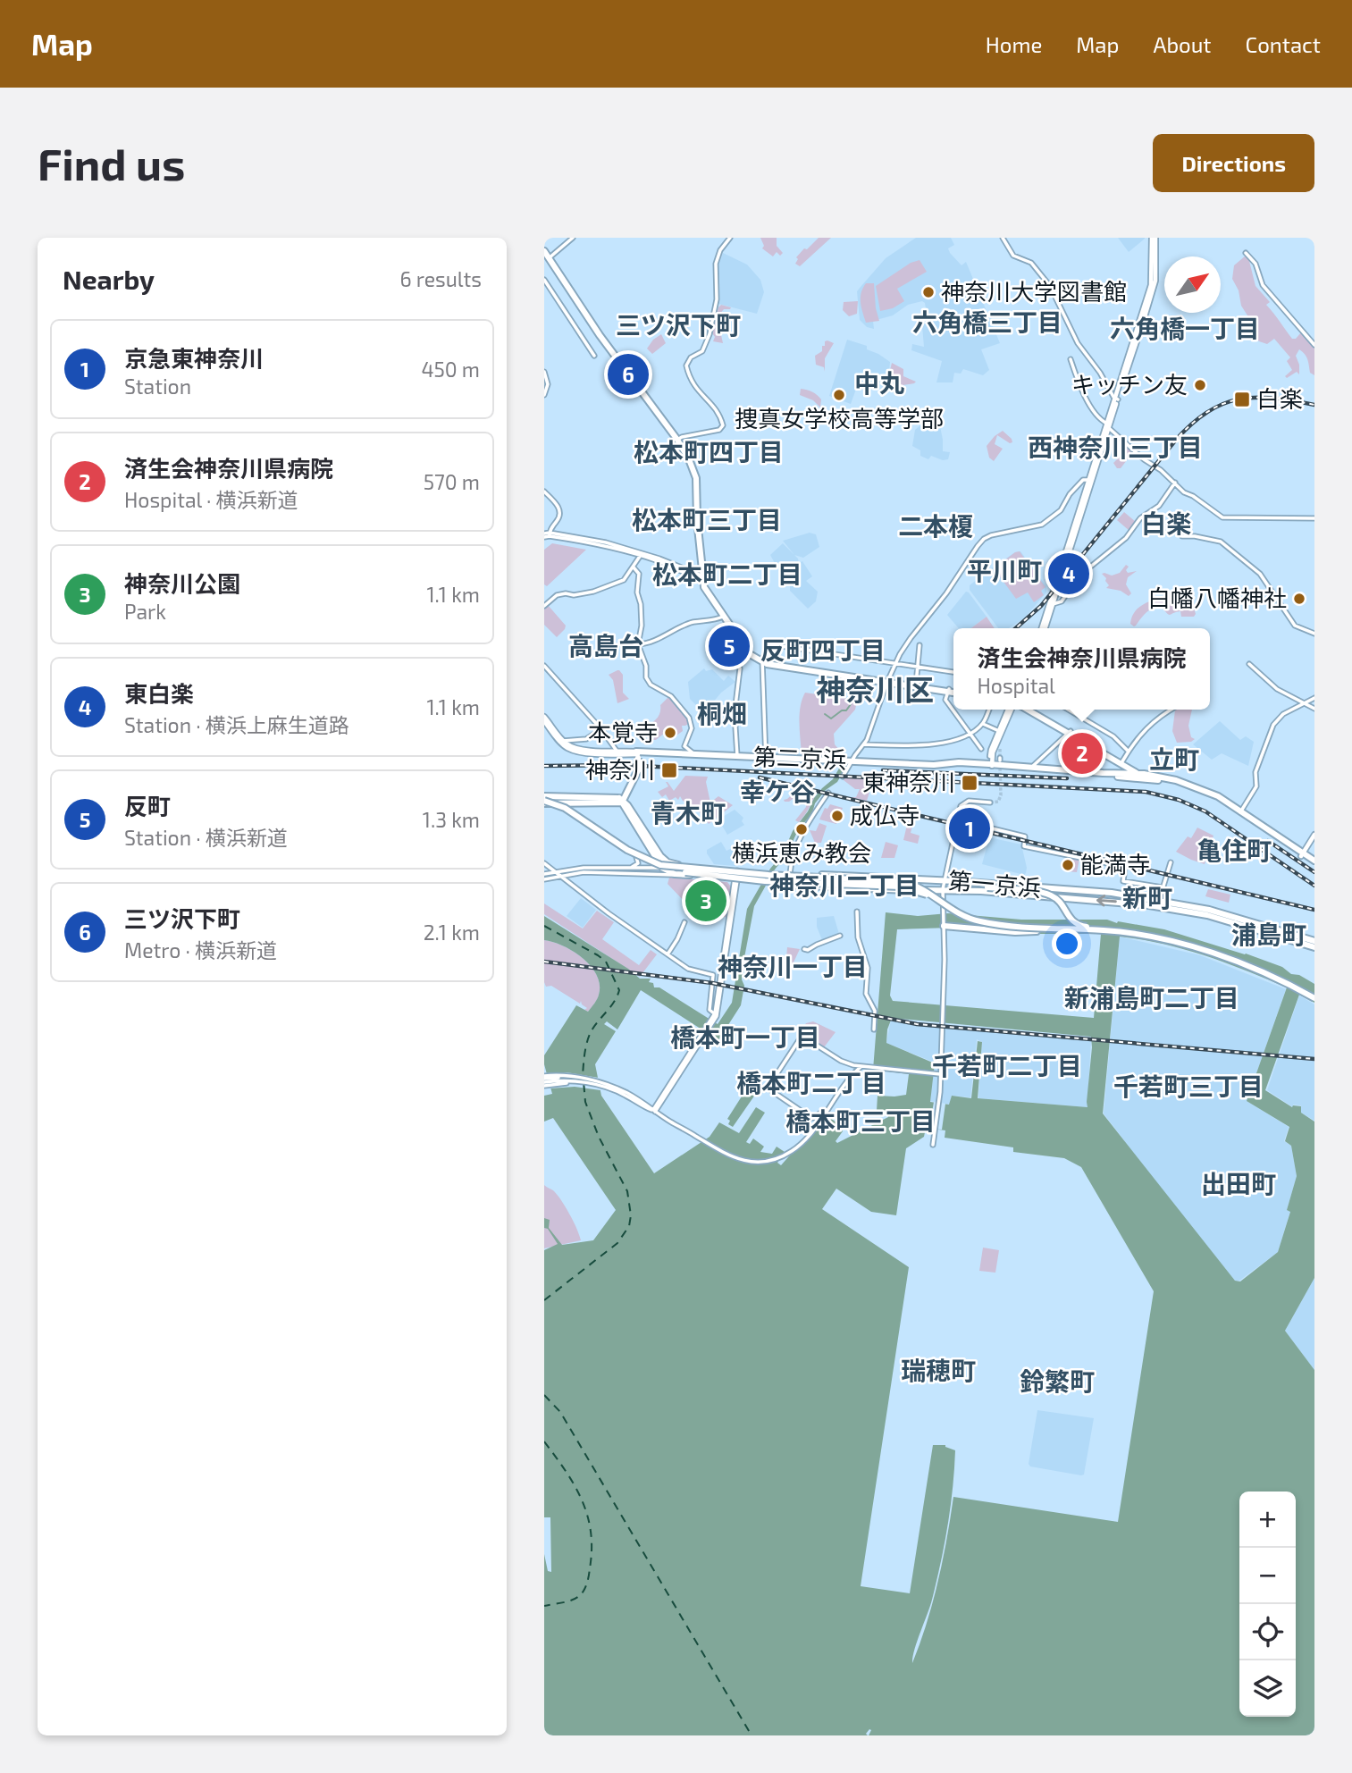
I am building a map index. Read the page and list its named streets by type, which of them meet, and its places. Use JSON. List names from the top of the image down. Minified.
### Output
{"streets":{"highway":["第二京浜","第一京浜"]},"districts":["六角橋三丁目","三ツ沢下町","六角橋一丁目","中丸","西神奈川三丁目","松本町四丁目","松本町三丁目","白楽","二本榎","平川町","松本町二丁目","高島台","反町四丁目","神奈川区","桐畑","立町","幸ケ谷","青木町","亀住町","神奈川二丁目","新町","浦島町","神奈川一丁目","新浦島町二丁目","橋本町一丁目","千若町二丁目","橋本町二丁目","千若町三丁目","橋本町三丁目","出田町","瑞穂町","鈴繁町"],"places":{"other":["神奈川大学図書館","キッチン友","捜真女学校高等学部","白幡八幡神社","本覚寺","成仏寺","横浜恵み教会","能満寺"],"transit":["白楽","神奈川","東神奈川"]},"north":"top right","page":{"header":"Map","nav":["Home","Map","About","Contact"],"buttons":"Directions","title":"Find us","heading":["Nearby","6 results"],"list":[{"mark":"1","name":"京急東神奈川","note":"Station","value":"450 m"},{"mark":"2","name":"済生会神奈川県病院","note":"Hospital · 横浜新道","value":"570 m"},{"mark":"3","name":"神奈川公園","note":"Park","value":"1.1 km"},{"mark":"4","name":"東白楽","note":"Station · 横浜上麻生道路","value":"1.1 km"},{"mark":"5","name":"反町","note":"Station · 横浜新道","value":"1.3 km"},{"mark":"6","name":"三ツ沢下町","note":"Metro · 横浜新道","value":"2.1 km"}],"pins":["6","4","5","2","1","3"],"popup":["済生会神奈川県病院","Hospital"],"map_buttons":["+","−"]}}
